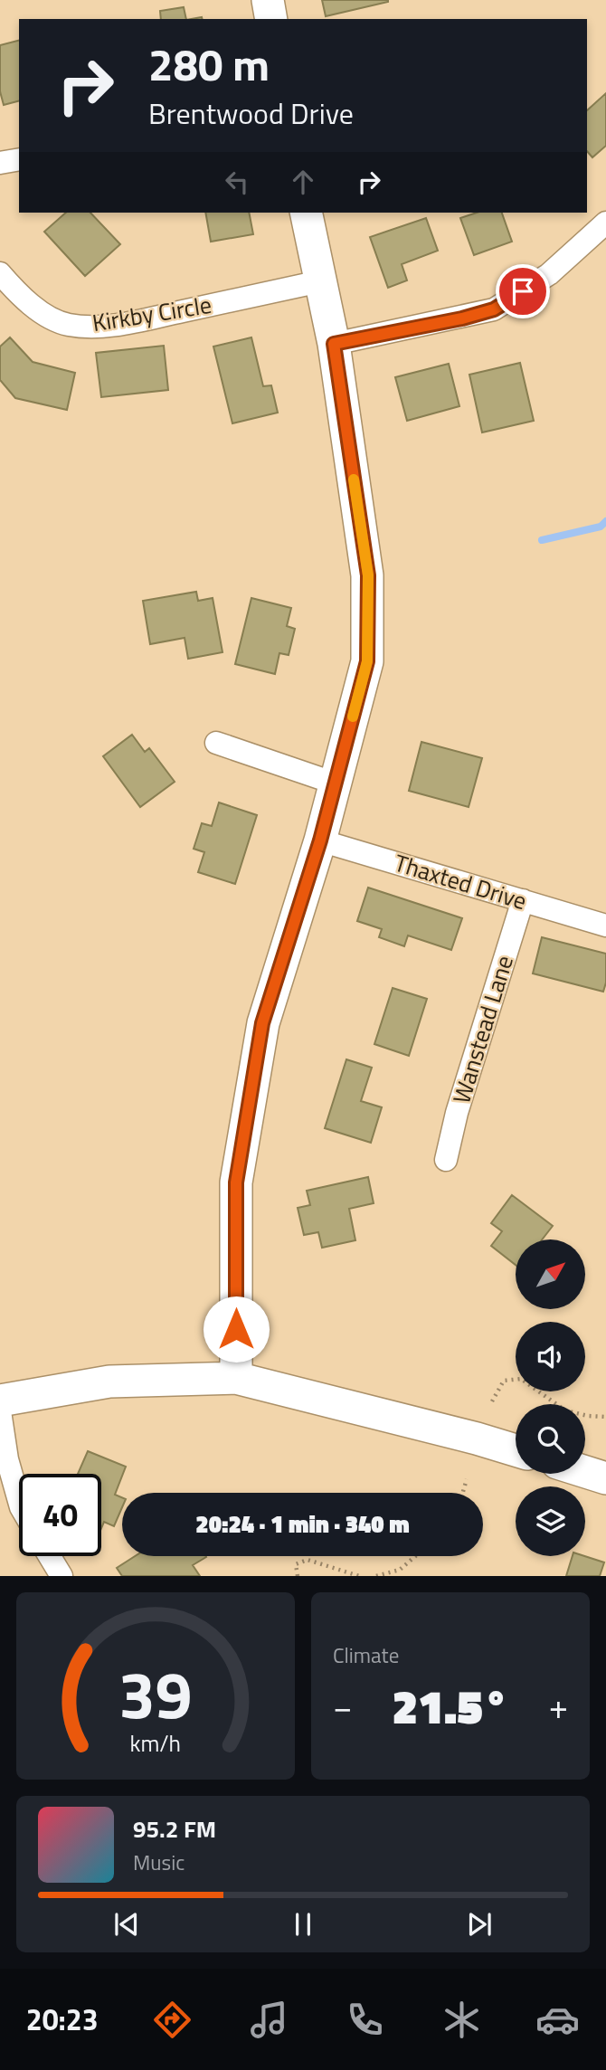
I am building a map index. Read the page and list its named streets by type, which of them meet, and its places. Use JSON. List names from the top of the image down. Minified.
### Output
{"streets":{"street":["Kirkby Circle","Thaxted Drive","Wanstead Lane"]},"crossings":[["Thaxted Drive","Wanstead Lane"]],"north":"top right","page":{"turn":["280 m","Brentwood Drive"],"limit":"40","trip":"20:24 · 1 min · 340 m","tile":"Climate","heat":["−","21.5°","+"],"song":["95.2 FM","Music"],"tabs":"20:23","gauge":["39","km/h"]}}
